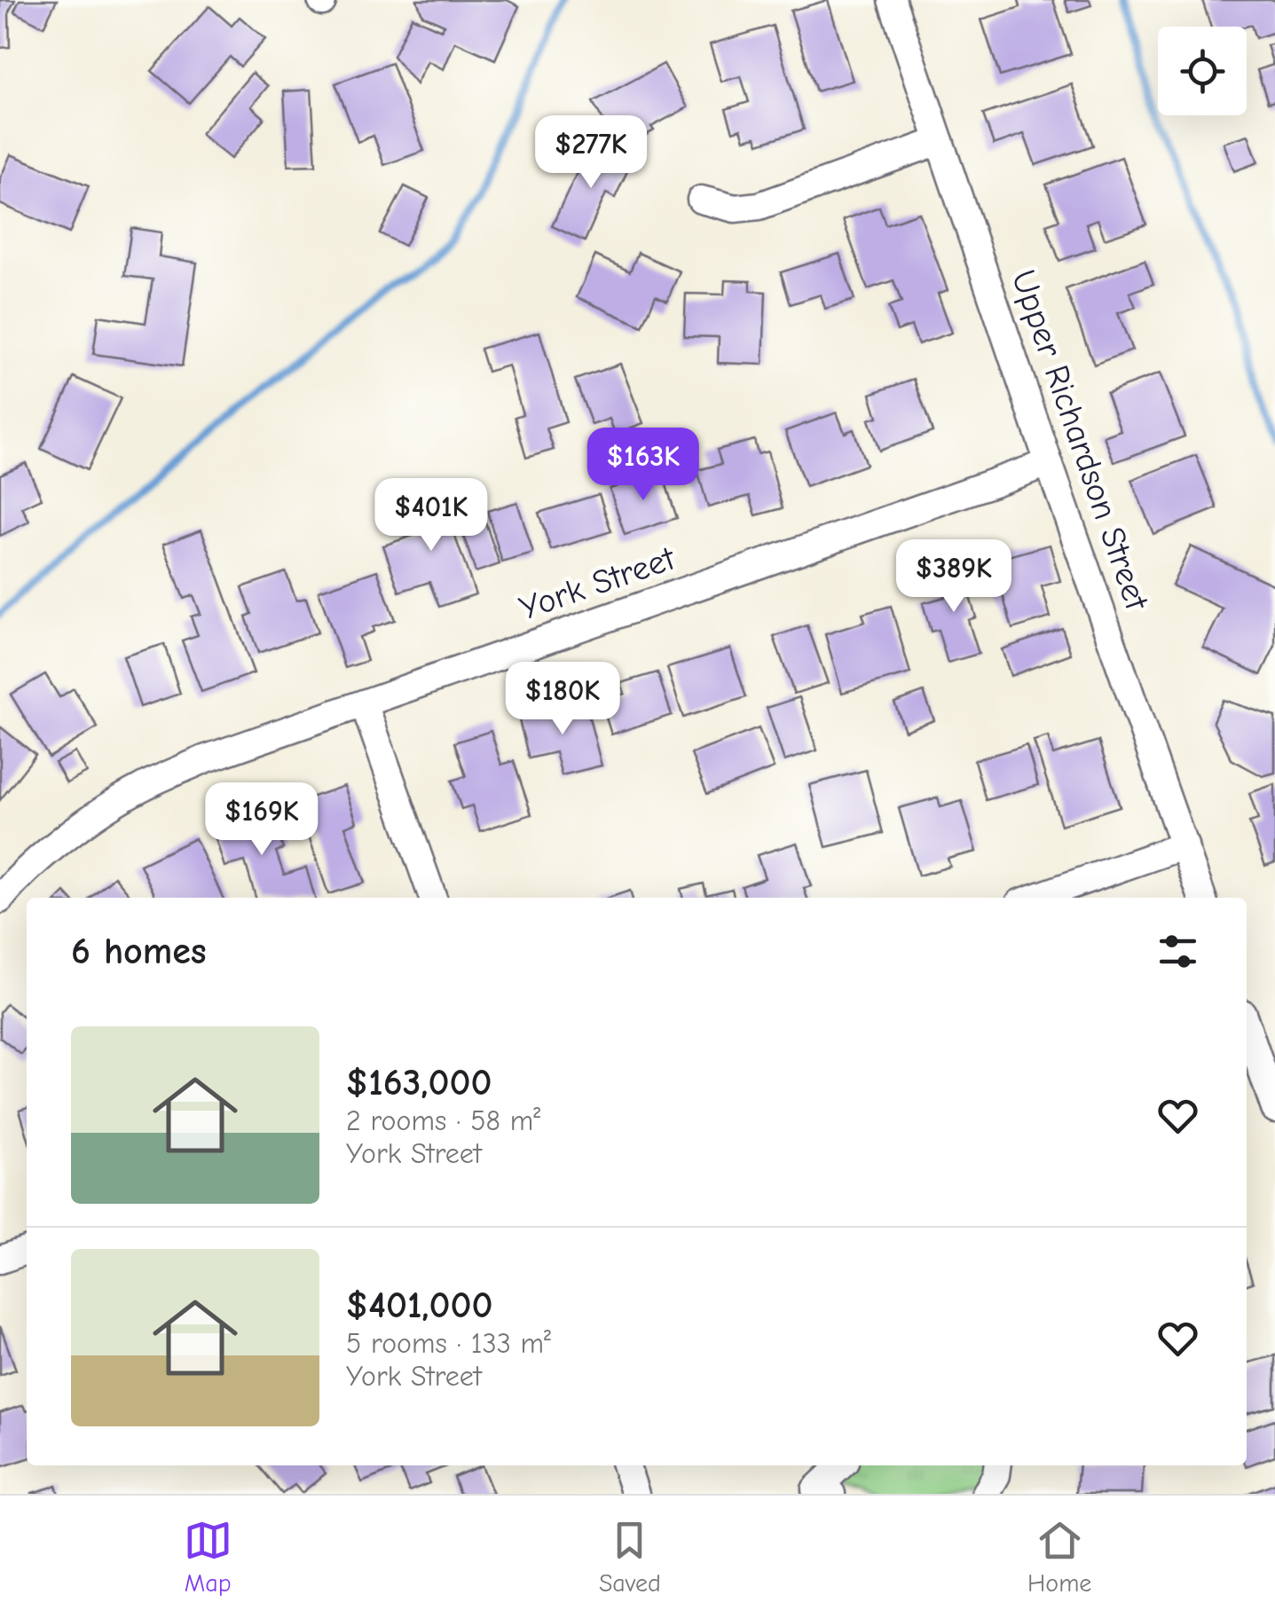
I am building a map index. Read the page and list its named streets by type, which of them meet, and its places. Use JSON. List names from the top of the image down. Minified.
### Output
{"streets":{"street":["Upper Richardson Street","York Street"]},"crossings":[["Upper Richardson Street","York Street"]],"page":{"price":["$277K","$163K","$401K","$389K","$180K","$169K"],"heading":"6 homes","list":[{"name":"$163,000","note":"2 rooms · 58 m² · York Street"},{"name":"$401,000","note":"5 rooms · 133 m² · York Street"}],"tabs":["Map","Saved","Home"]}}
